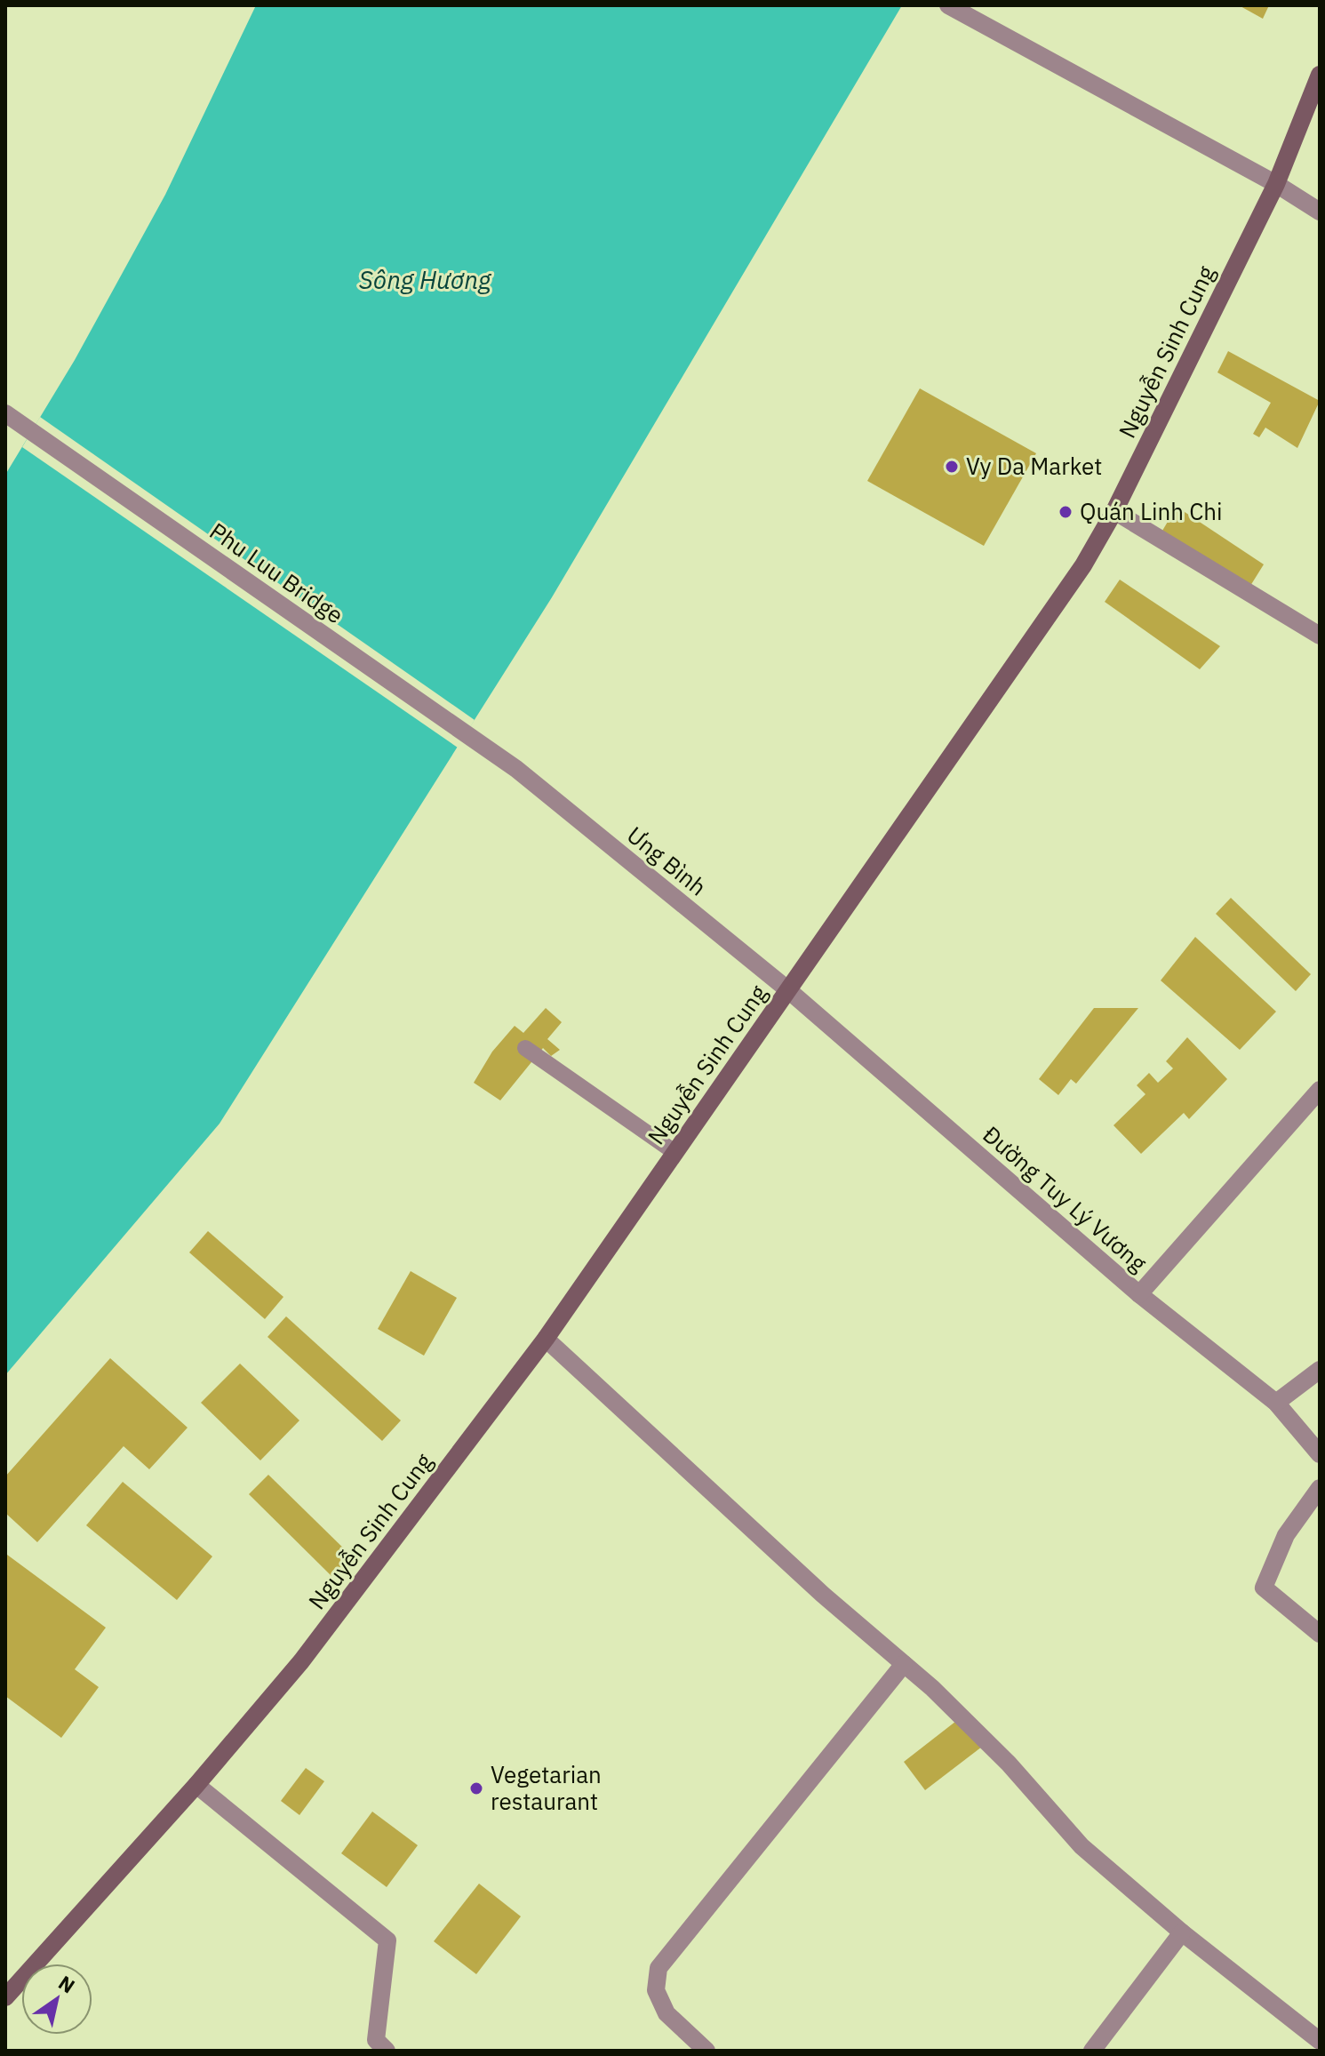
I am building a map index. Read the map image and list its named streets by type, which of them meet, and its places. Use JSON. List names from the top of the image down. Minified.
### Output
{"streets":{"main road":["Nguyễn Sinh Cung"],"street":["Phu Luu Bridge","Ưng Bình","Đường Tuy Lý Vương"]},"crossings":[["Nguyễn Sinh Cung","Ưng Bình"],["Nguyễn Sinh Cung","Đường Tuy Lý Vương"],["Phu Luu Bridge","Ưng Bình"],["Ưng Bình","Đường Tuy Lý Vương"]],"water":["Sông Hương"],"places":["Vy Da Market","Quán Linh Chi","Vegetarian restaurant"],"north":"top right"}
